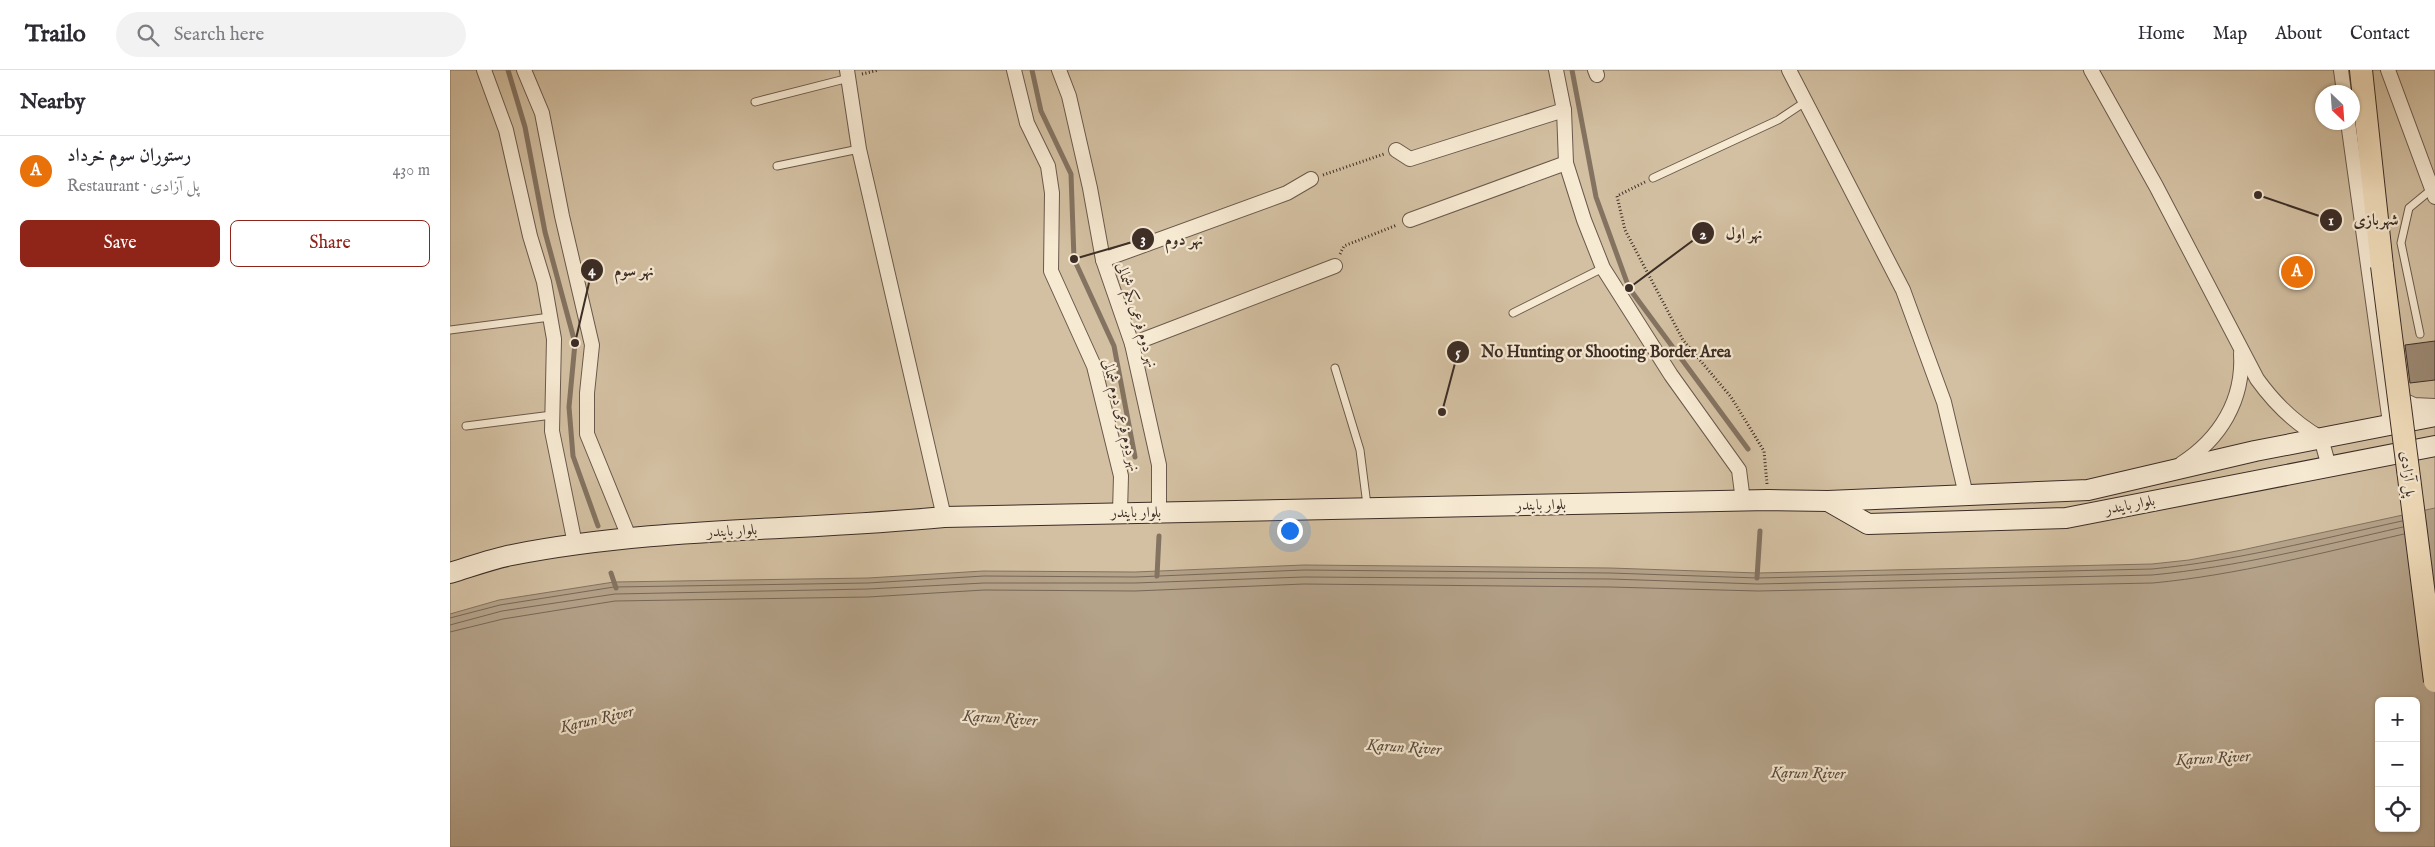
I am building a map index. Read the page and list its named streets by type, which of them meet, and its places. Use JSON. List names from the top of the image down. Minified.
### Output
{"streets":{"main road":["پل آزادی"],"street":["نهر دوم فرعی یکم شمالی","نهر دوم فرعی دوم شمالی","بلوار بایندر"]},"crossings":[["نهر دوم فرعی یکم شمالی","بلوار بایندر"],["نهر دوم فرعی دوم شمالی","بلوار بایندر"]],"water":["Karun River"],"places":["شهربازی","نهر دوم","نهر اول","نهر سوم","No Hunting or Shooting Border Area"],"north":"bottom right","page":{"header":"Trailo","search":"Search here","nav":["Home","Map","About","Contact"],"heading":"Nearby","list":[{"mark":"A","name":"رستوران سوم خرداد","note":"Restaurant · پل آزادی","value":"430 m"}],"buttons":["Save","Share"],"pins":"A","map_buttons":["+","−"]}}
